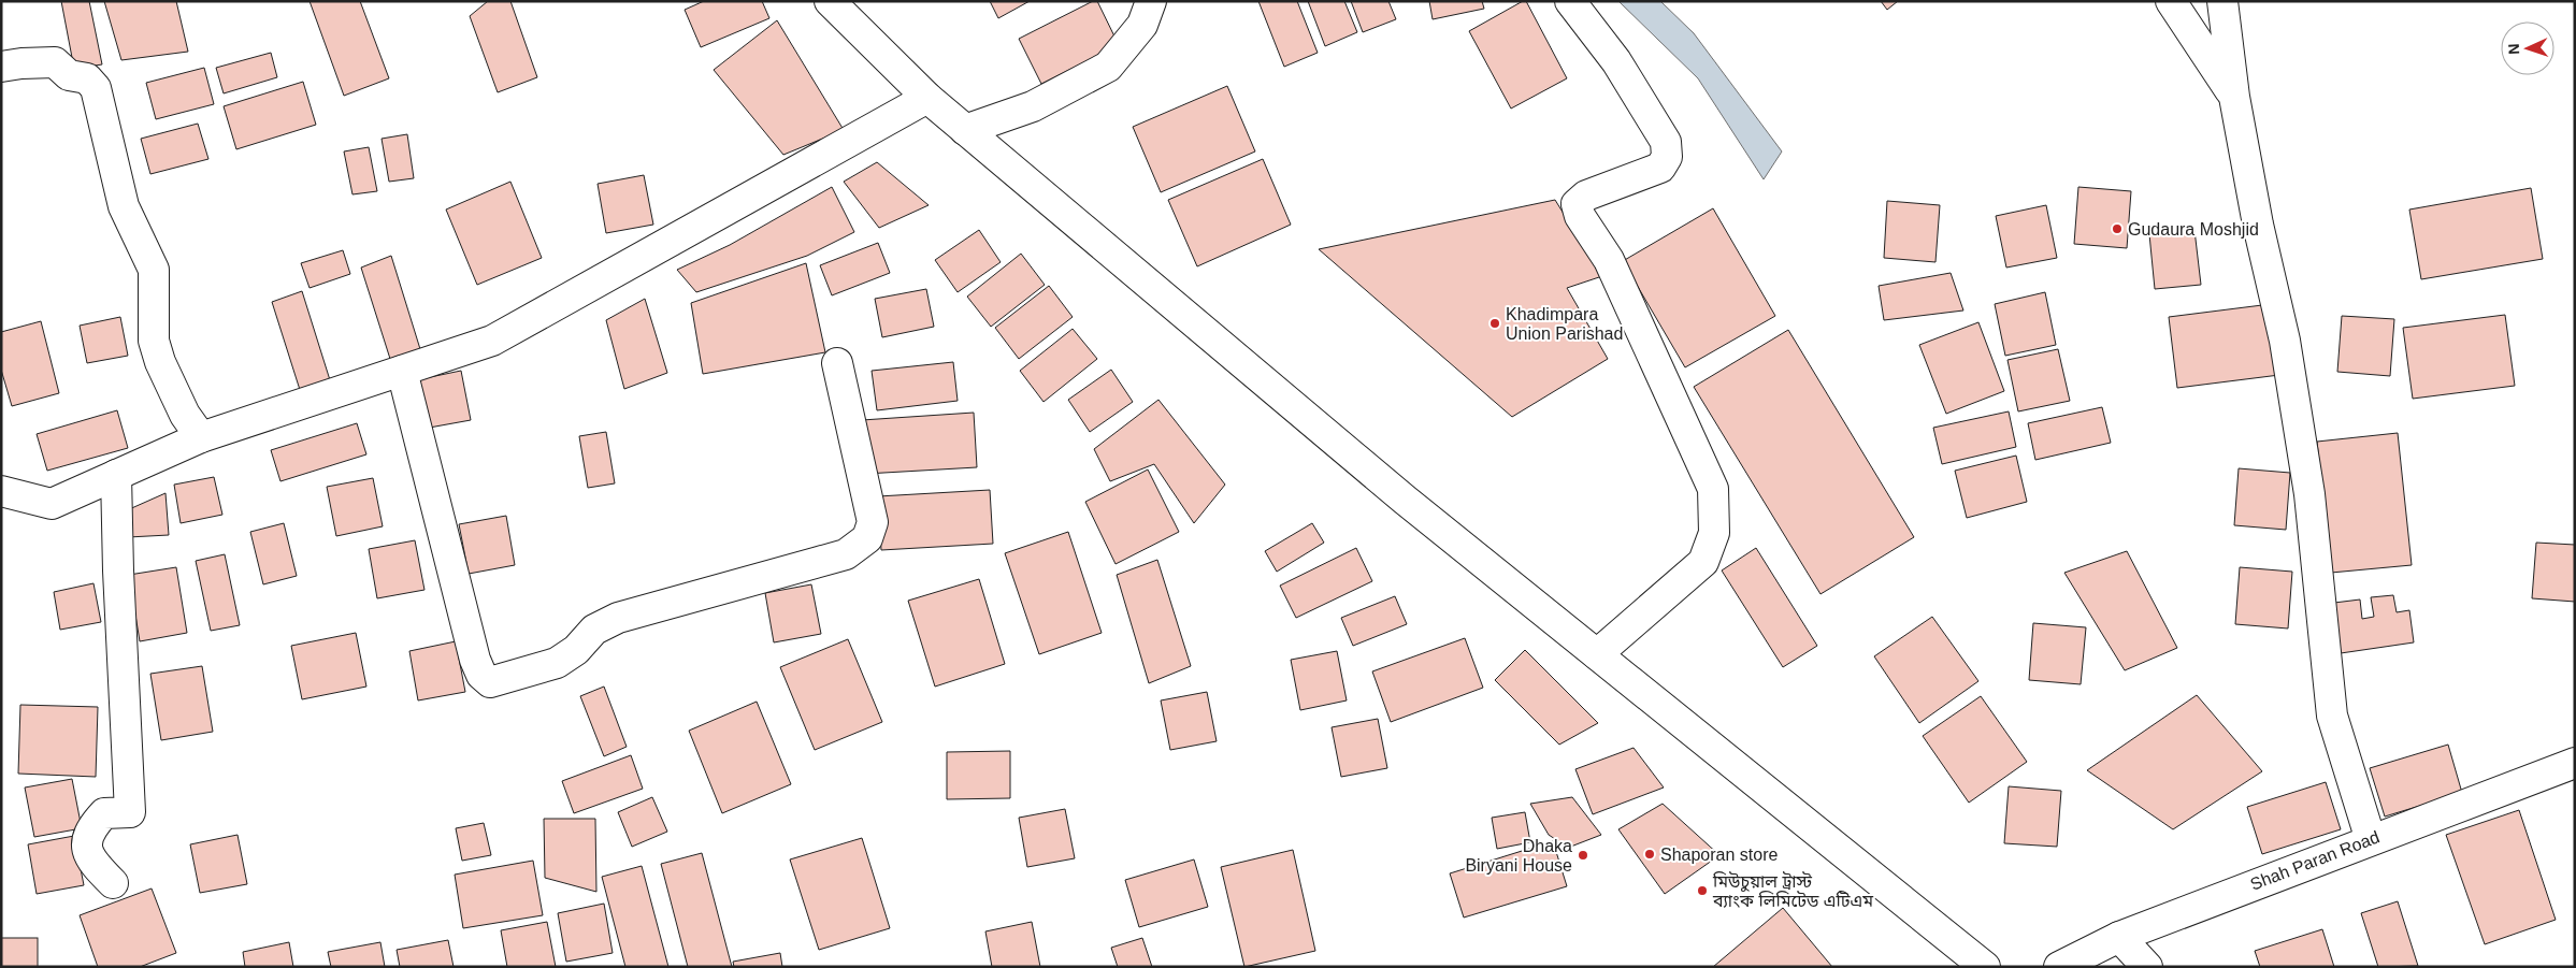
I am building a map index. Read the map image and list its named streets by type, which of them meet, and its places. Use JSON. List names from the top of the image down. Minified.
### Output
{"streets":{"main road":["Shah Paran Road"]},"places":["Gudaura Moshjid","Khadimpara Union Parishad","Shaporan store","Dhaka Biryani House","মিউচুয়াল ট্রাস্ট ব্যাংক লিমিটেড এটিএম"],"north":"left"}
